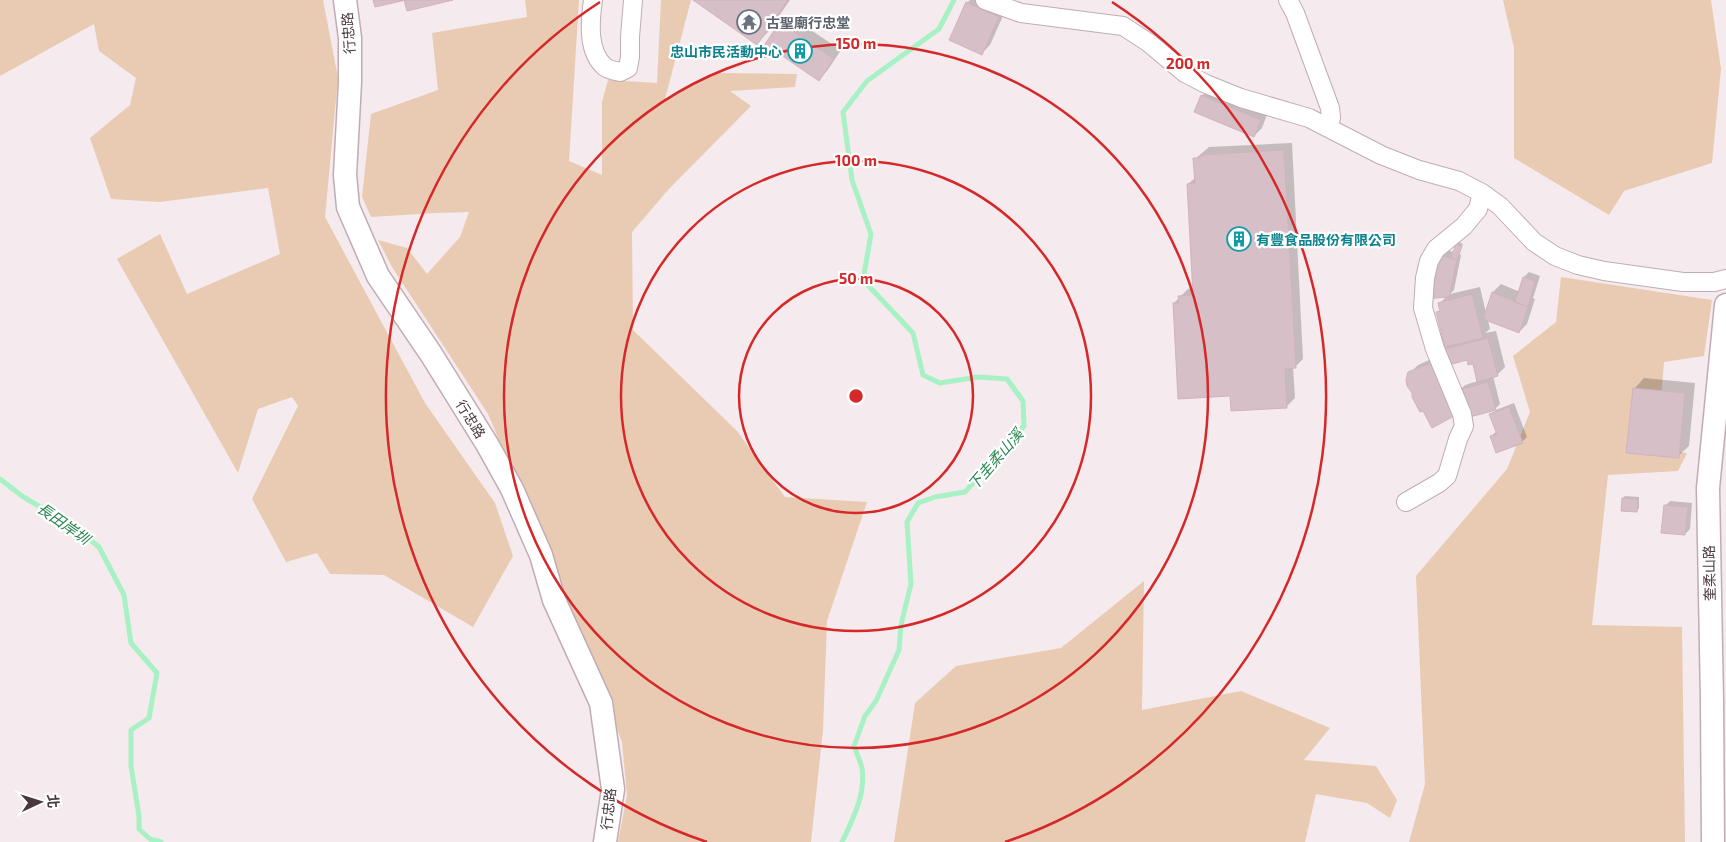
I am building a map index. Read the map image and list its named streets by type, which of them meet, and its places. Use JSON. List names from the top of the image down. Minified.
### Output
{"streets":{"street":["行忠路","奎柔山路"]},"water":["下圭柔山溪","長田岸圳"],"places":{"temple":["古聖廟行忠堂"],"building":["忠山市民活動中心","有豐食品股份有限公司"]},"north":"right","rings":["150 m","200 m","100 m","50 m"]}
